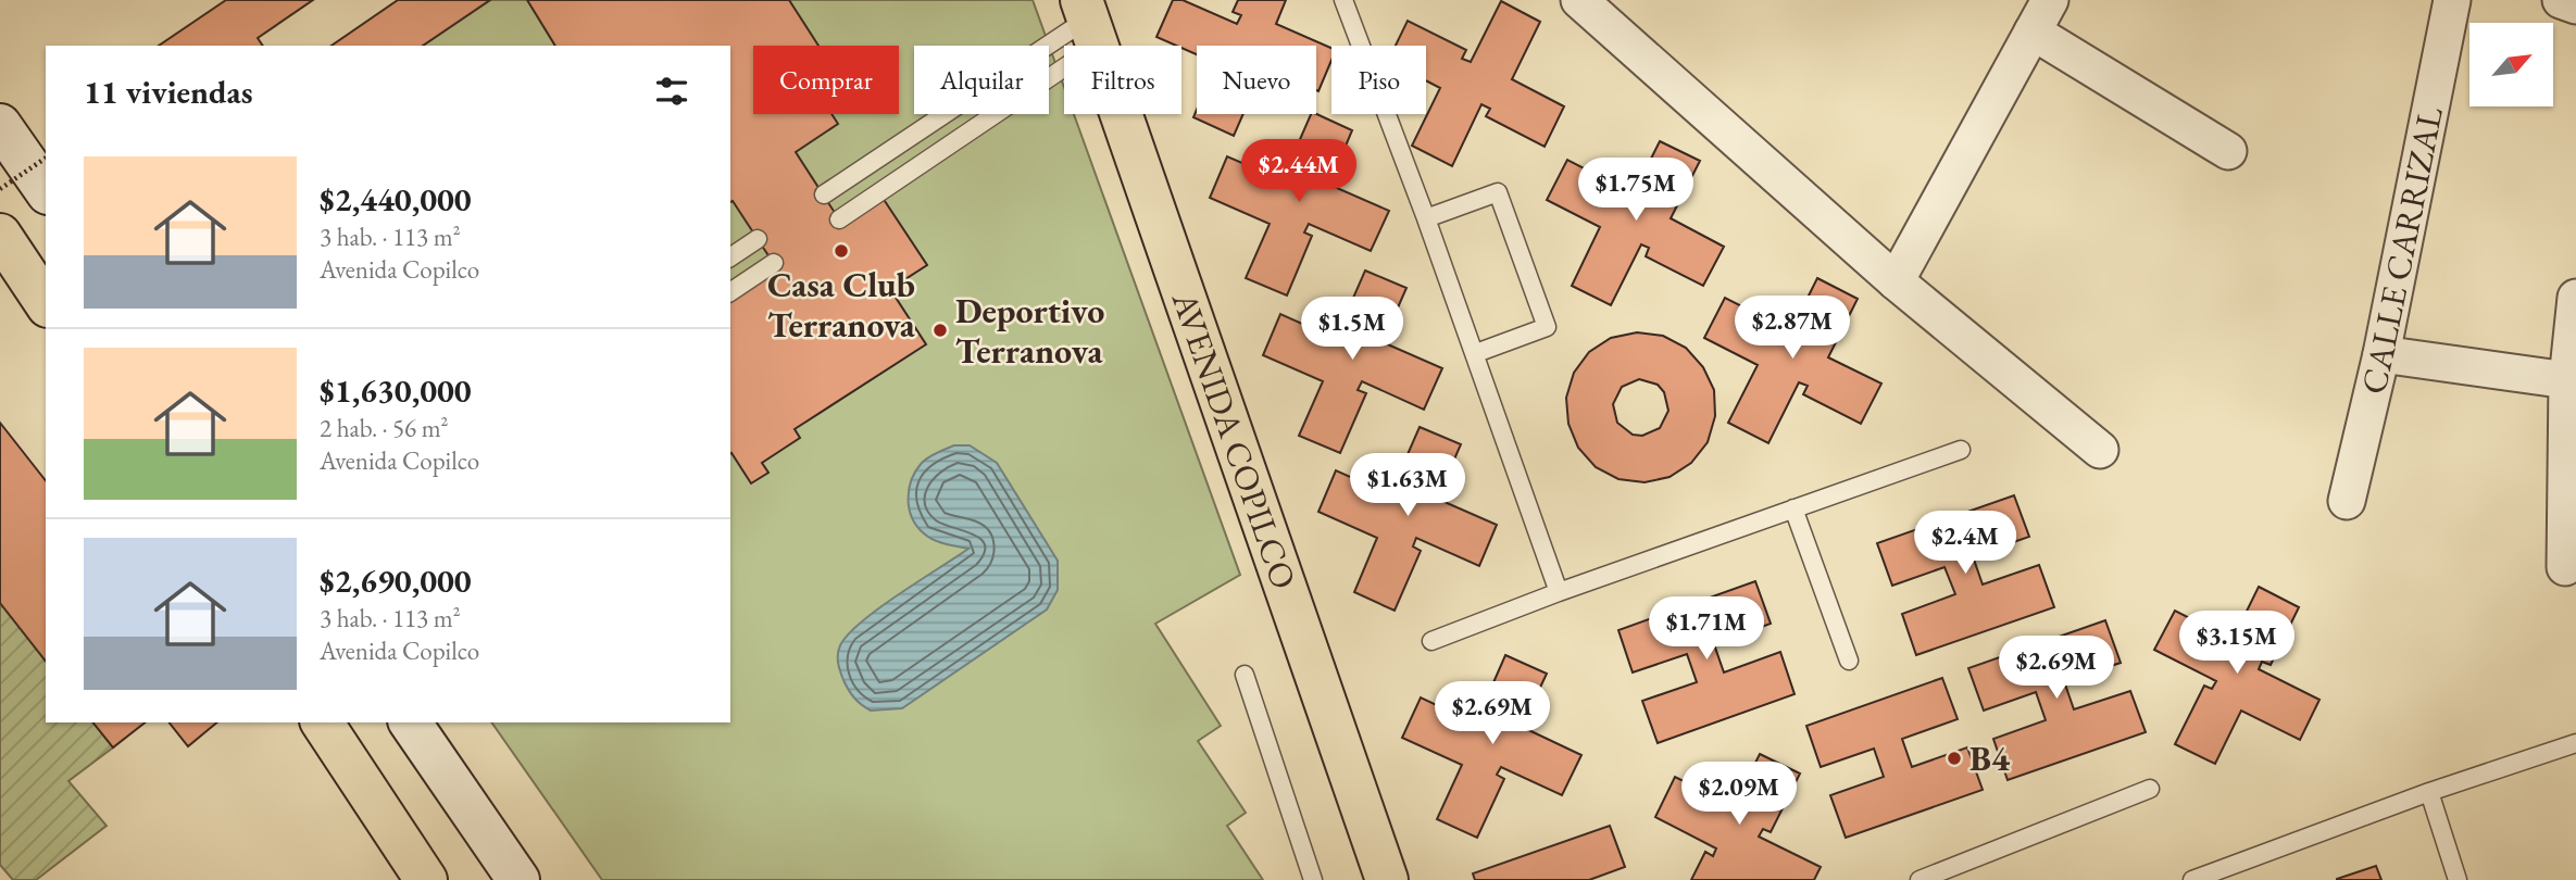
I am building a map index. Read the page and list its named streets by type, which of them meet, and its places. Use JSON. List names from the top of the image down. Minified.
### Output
{"streets":{"main road":["AVENIDA COPILCO"],"street":["CALLE CARRIZAL"]},"places":["Casa Club Terranova","Deportivo Terranova","B4"],"north":"top right","page":{"chip":["Comprar","Alquilar","Filtros","Nuevo","Piso"],"heading":"11 viviendas","list":[{"name":"$2,440,000","note":"3 hab. · 113 m² · Avenida Copilco"},{"name":"$1,630,000","note":"2 hab. · 56 m² · Avenida Copilco"},{"name":"$2,690,000","note":"3 hab. · 113 m² · Avenida Copilco"}],"price":["$2.44M","$1.75M","$2.87M","$1.5M","$1.63M","$2.4M","$1.71M","$3.15M","$2.69M","$2.69M","$2.09M"]}}
